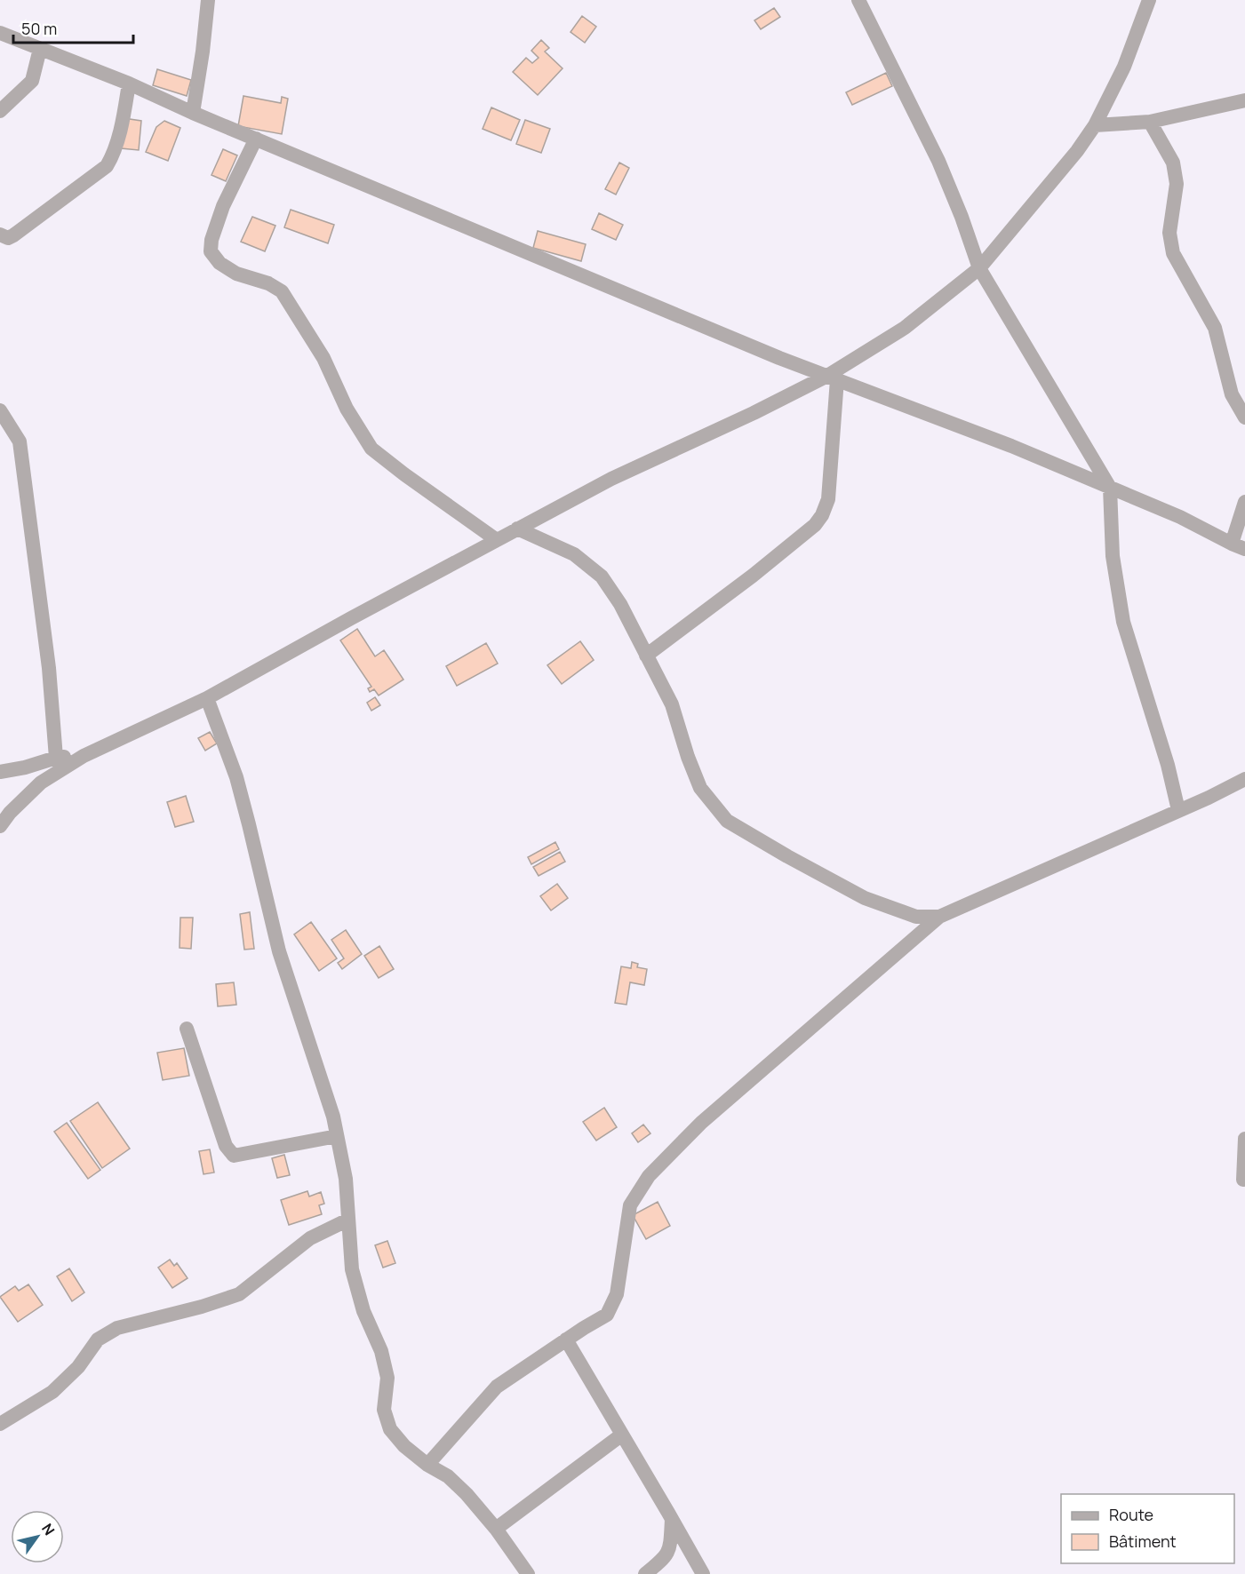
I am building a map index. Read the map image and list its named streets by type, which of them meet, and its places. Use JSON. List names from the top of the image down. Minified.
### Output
{"legend":["Route","Bâtiment"],"scale_bar":"50 m","north":"top right"}
